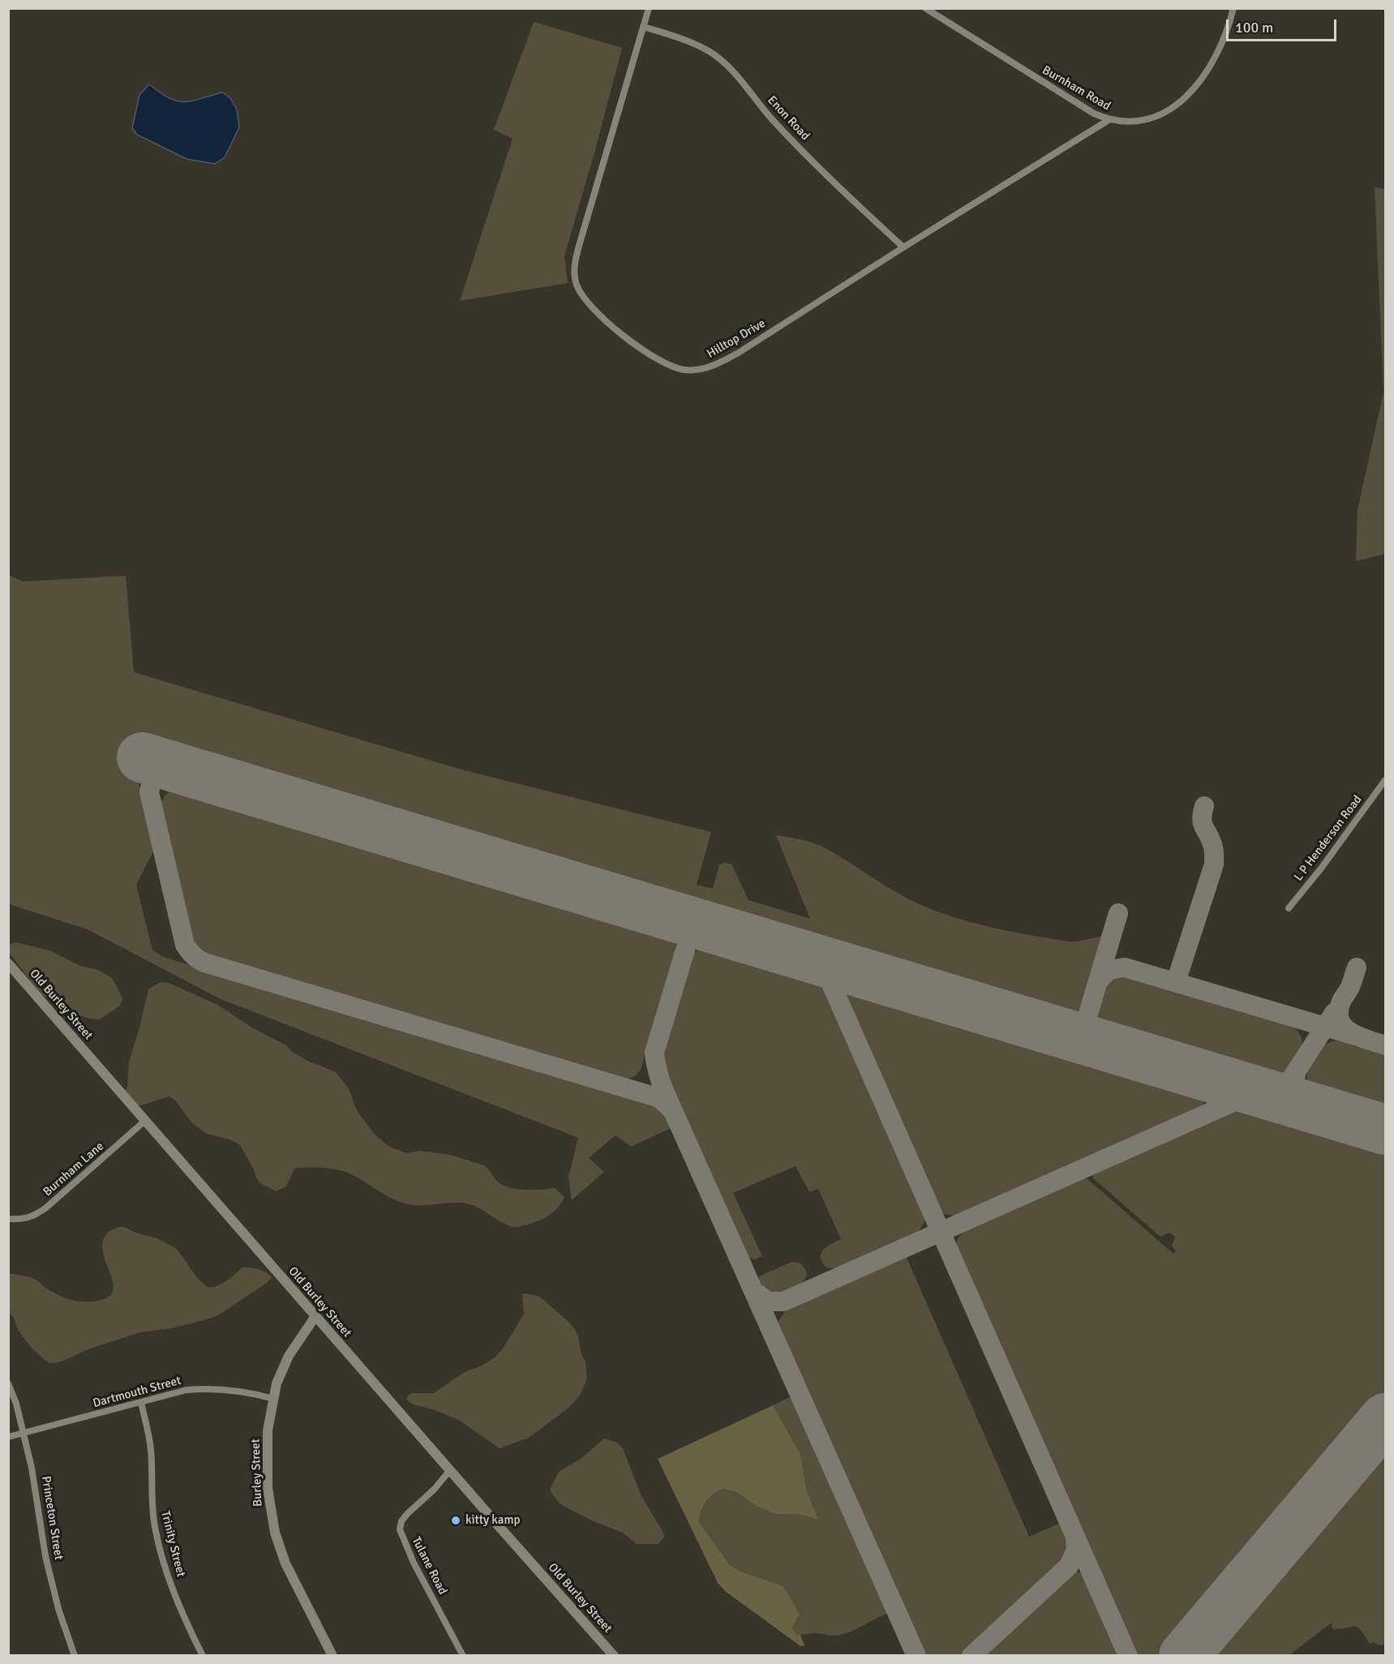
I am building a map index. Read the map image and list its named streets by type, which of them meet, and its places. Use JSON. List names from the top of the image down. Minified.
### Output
{"streets":{"main road":["Old Burley Street","Burley Street"],"street":["Burnham Road","Enon Road","Hilltop Drive","L P Henderson Road","Burnham Lane","Dartmouth Street","Princeton Street","Trinity Street","Tulane Road"]},"crossings":[["Burnham Road","Hilltop Drive"],["Enon Road","Hilltop Drive"],["Old Burley Street","Burnham Lane"],["Old Burley Street","Burley Street"],["Old Burley Street","Tulane Road"],["Dartmouth Street","Burley Street"],["Dartmouth Street","Princeton Street"],["Dartmouth Street","Trinity Street"]],"places":["kitty kamp"],"scale_bar":"100 m"}
